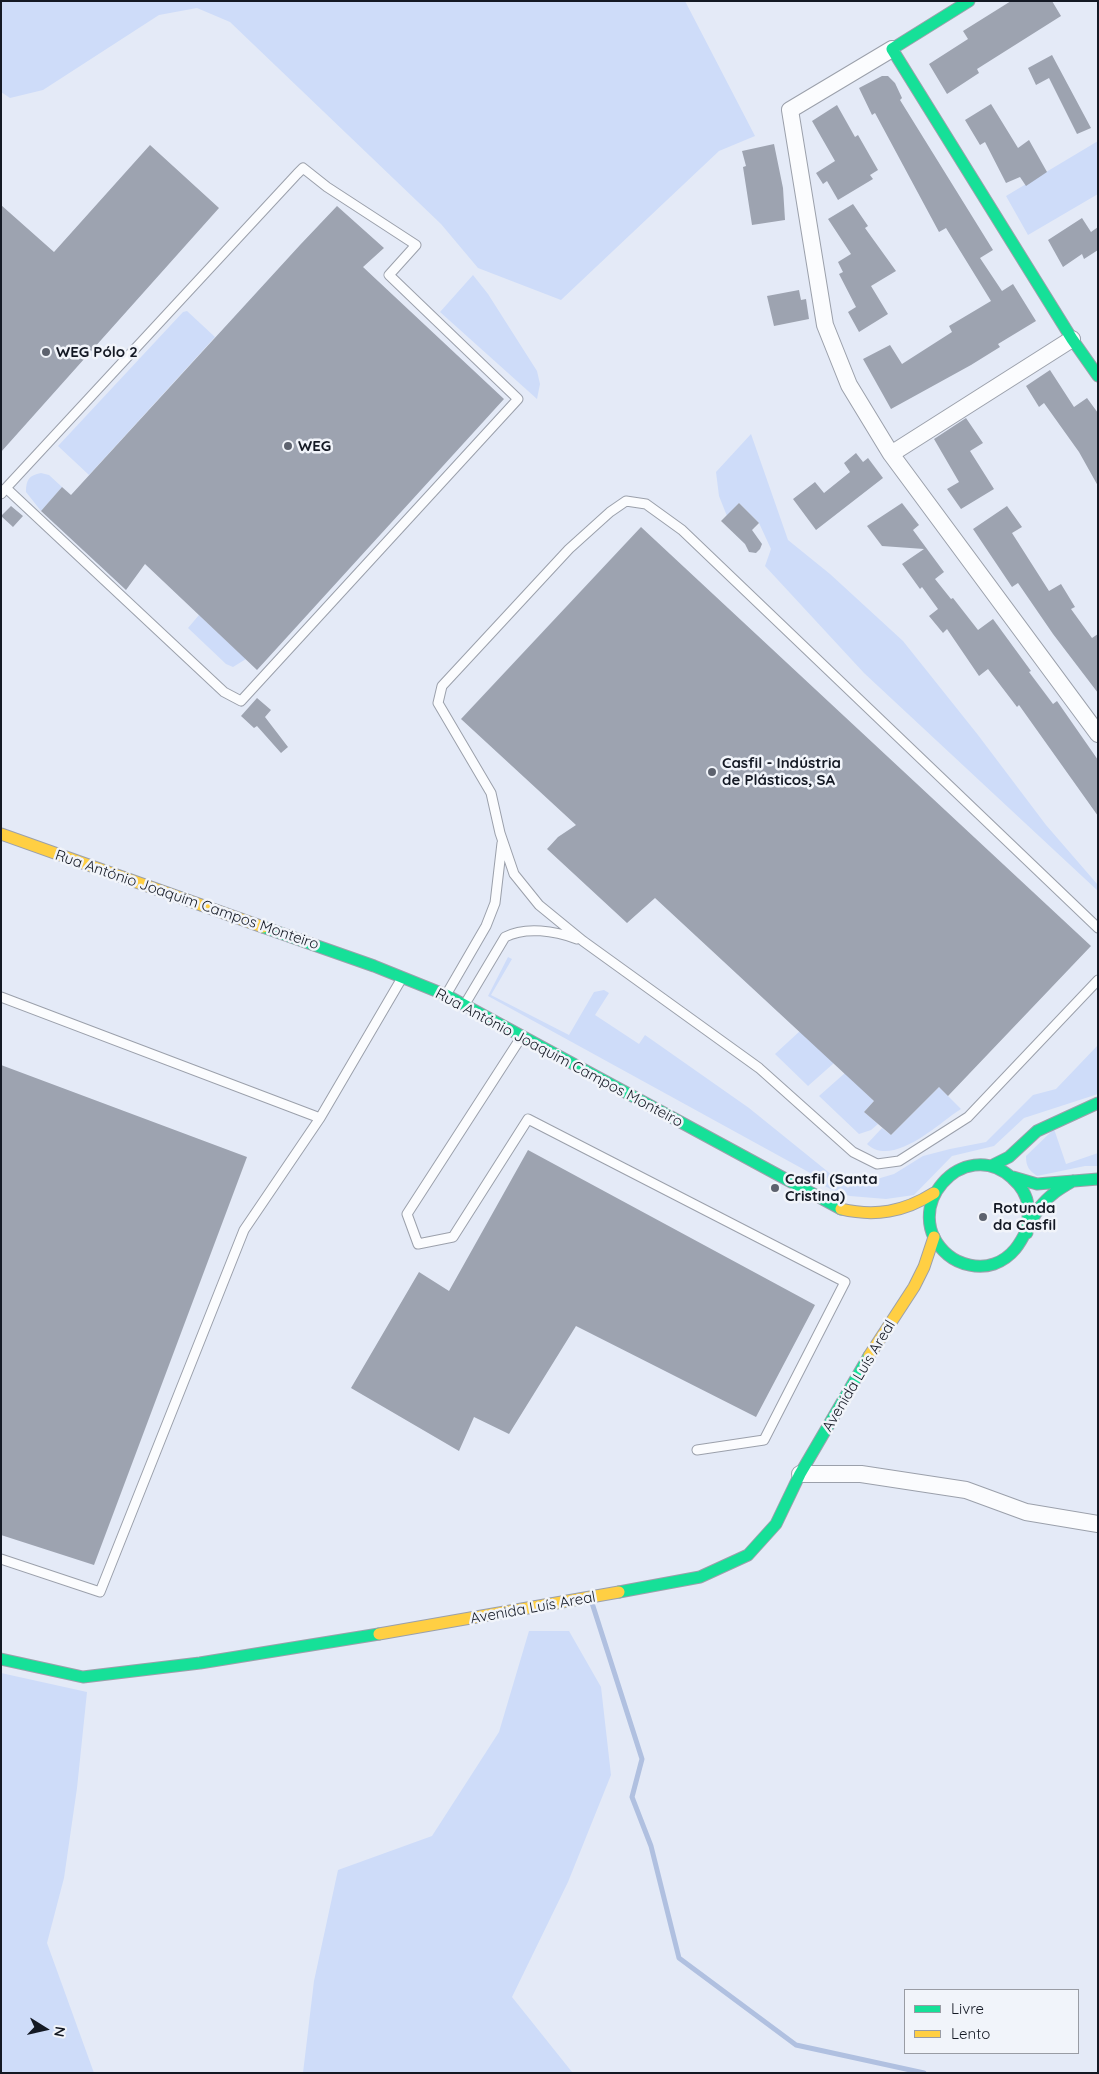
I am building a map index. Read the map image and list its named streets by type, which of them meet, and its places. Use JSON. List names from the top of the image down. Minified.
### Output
{"streets":{"street":["Rua António Joaquim Campos Monteiro","Avenida Luís Areal"]},"crossings":[["Rua António Joaquim Campos Monteiro","Avenida Luís Areal"]],"places":["WEG Pólo 2","WEG","Casfil - Indústria de Plásticos, SA","Casfil (Santa Cristina)","Rotunda da Casfil"],"legend":["Livre","Lento"],"north":"right"}
